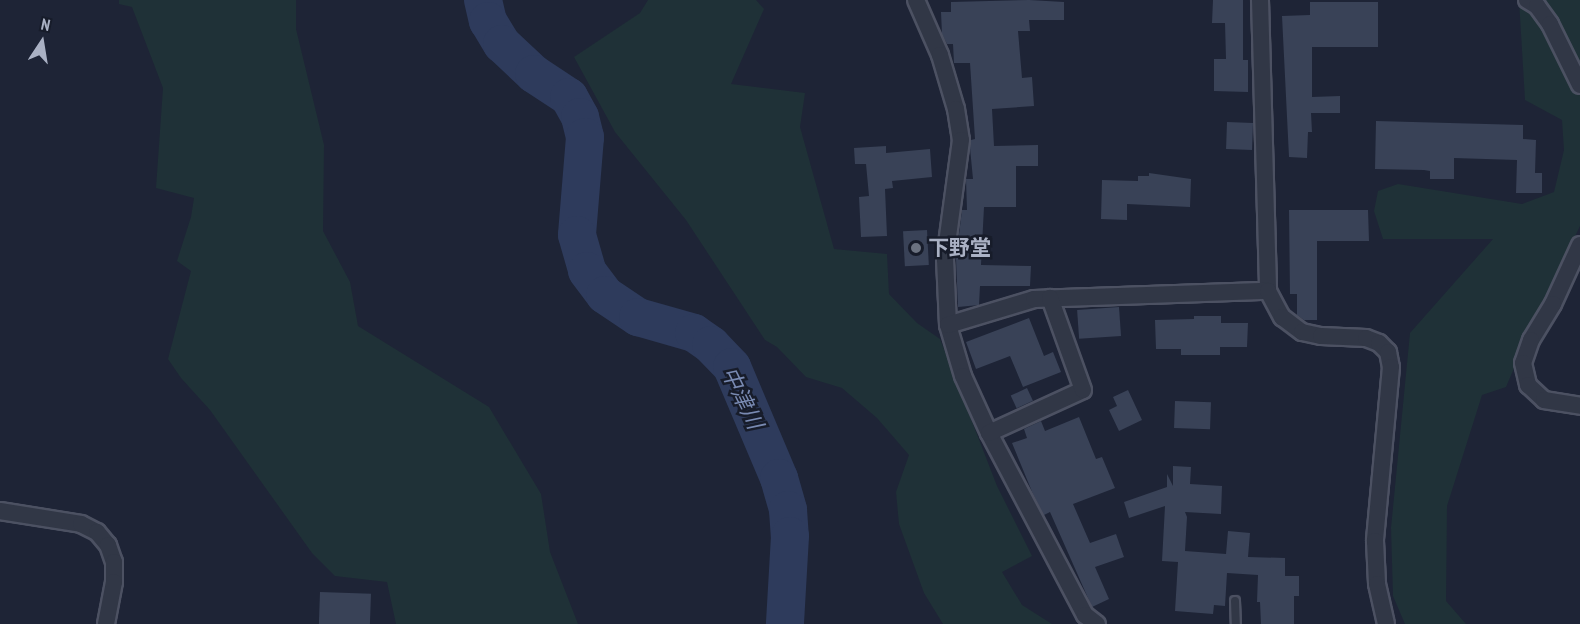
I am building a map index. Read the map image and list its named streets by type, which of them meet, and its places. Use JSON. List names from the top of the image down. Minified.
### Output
{"water":["中津川"],"places":["下野堂"],"north":"top"}
